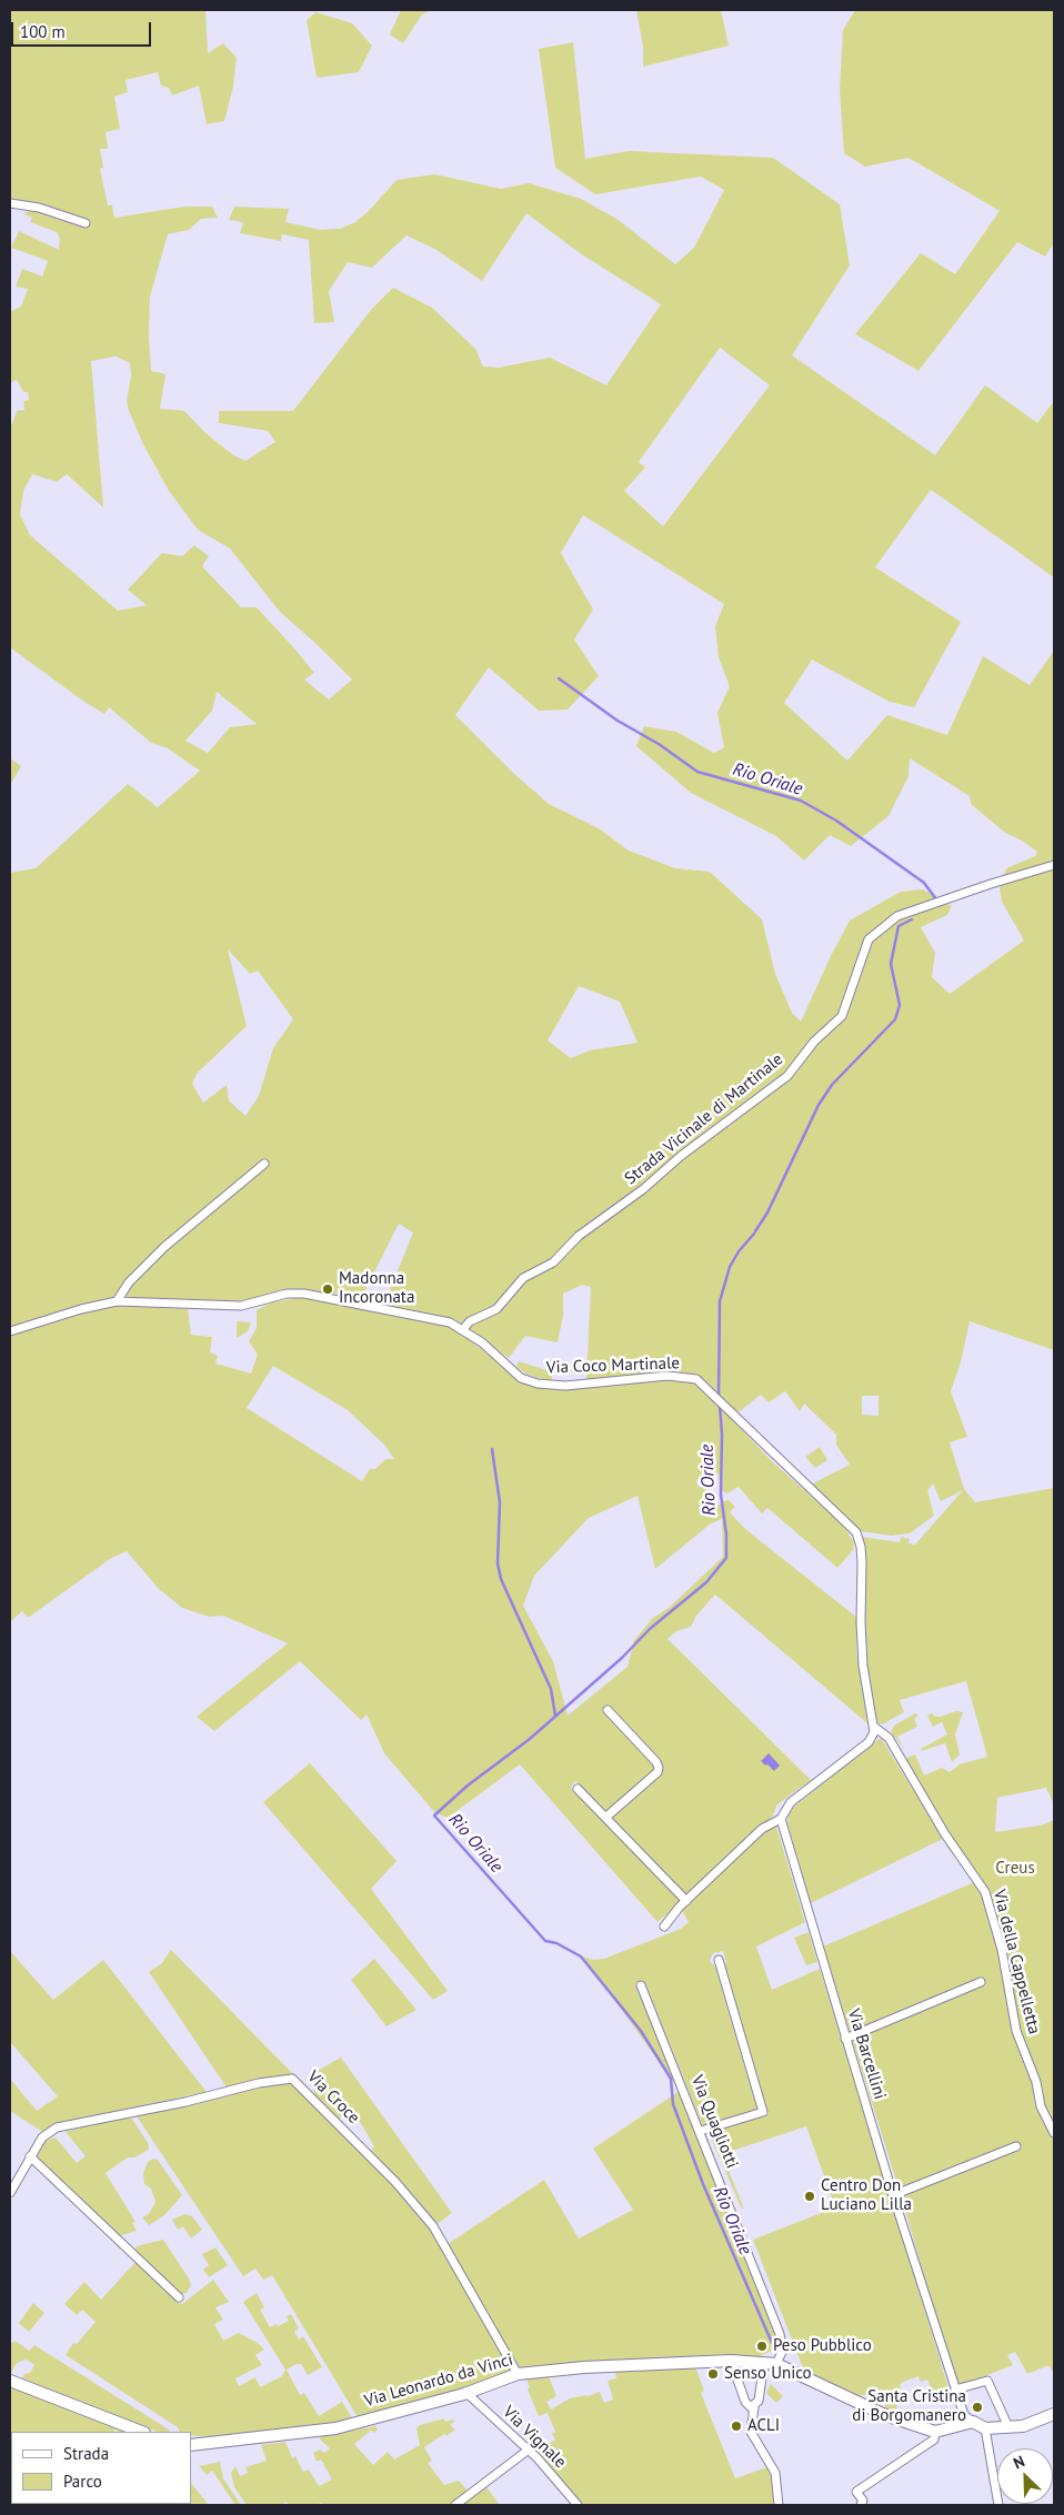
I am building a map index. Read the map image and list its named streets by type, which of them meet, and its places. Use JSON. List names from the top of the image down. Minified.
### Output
{"streets":{"street":["Strada Vicinale di Martinale","Via Coco Martinale","Via della Cappelletta","Via Barcellini","Via Croce","Via Quagliotti","Via Leonardo da Vinci","Via Vignale"]},"crossings":[["Strada Vicinale di Martinale","Via Coco Martinale"],["Via Coco Martinale","Via della Cappelletta"],["Via Croce","Via Leonardo da Vinci"],["Via Leonardo da Vinci","Via Vignale"]],"water":["Rio Oriale"],"parks":["Creus"],"places":["Madonna Incoronata","Centro Don Luciano Lilla","Peso Pubblico","Senso Unico","Santa Cristina di Borgomanero","ACLI"],"legend":["Strada","Parco"],"scale_bar":"100 m","north":"top left"}
